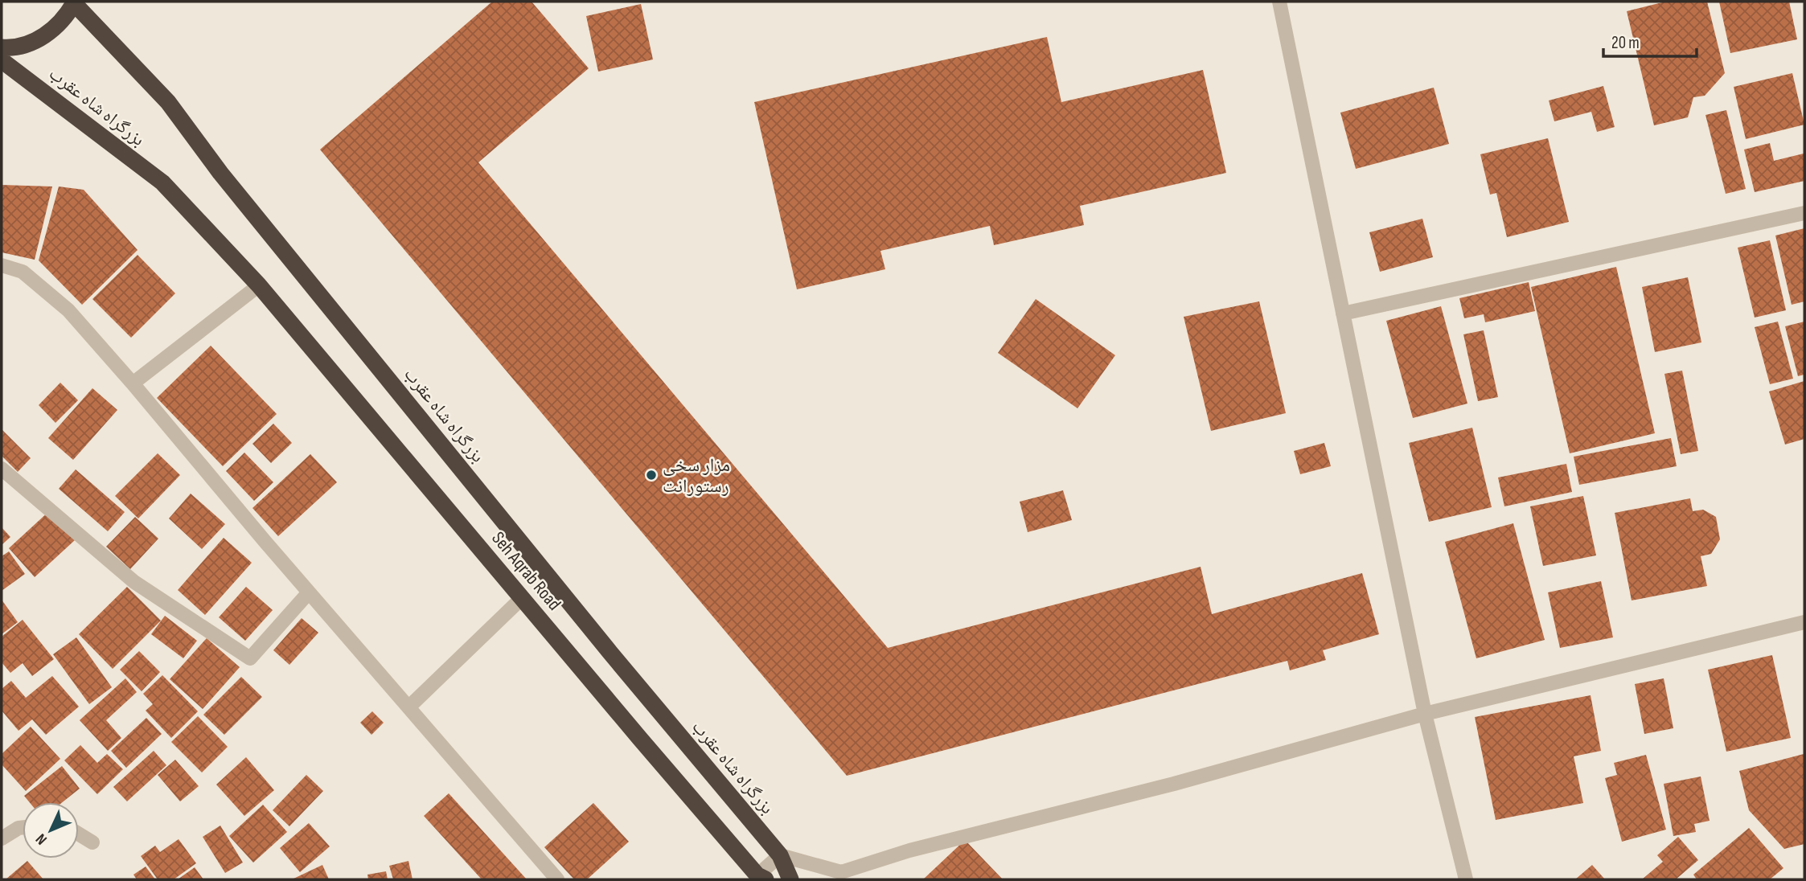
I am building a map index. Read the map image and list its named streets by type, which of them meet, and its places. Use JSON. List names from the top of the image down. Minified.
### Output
{"streets":{"highway":["بزرگراه شاه عقرب","Seh Aqrab Road"]},"crossings":[["بزرگراه شاه عقرب","Seh Aqrab Road"]],"places":["مزار سخی رستورانت"],"scale_bar":"20 m","north":"bottom left"}
